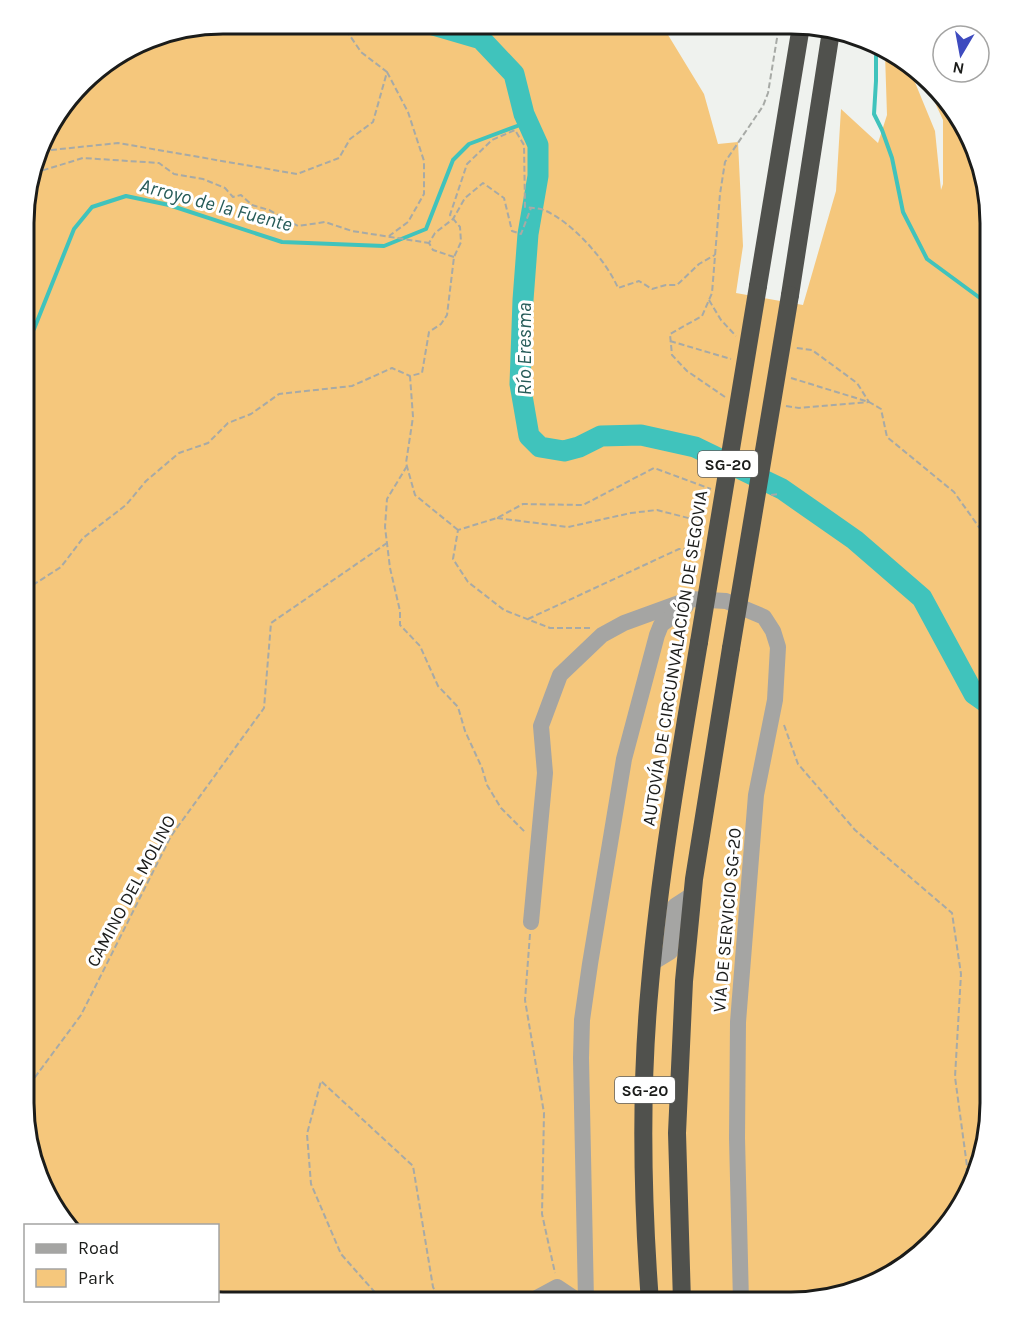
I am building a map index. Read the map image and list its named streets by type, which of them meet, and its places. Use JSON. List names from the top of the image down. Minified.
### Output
{"streets":{"highway":["SG-20","AUTOVÍA DE CIRCUNVALACIÓN DE SEGOVIA"],"street":["VÍA DE SERVICIO SG-20"],"path":["CAMINO DEL MOLINO"]},"water":["Arroyo de la Fuente","Río Eresma"],"legend":["Road","Park"],"north":"bottom"}
